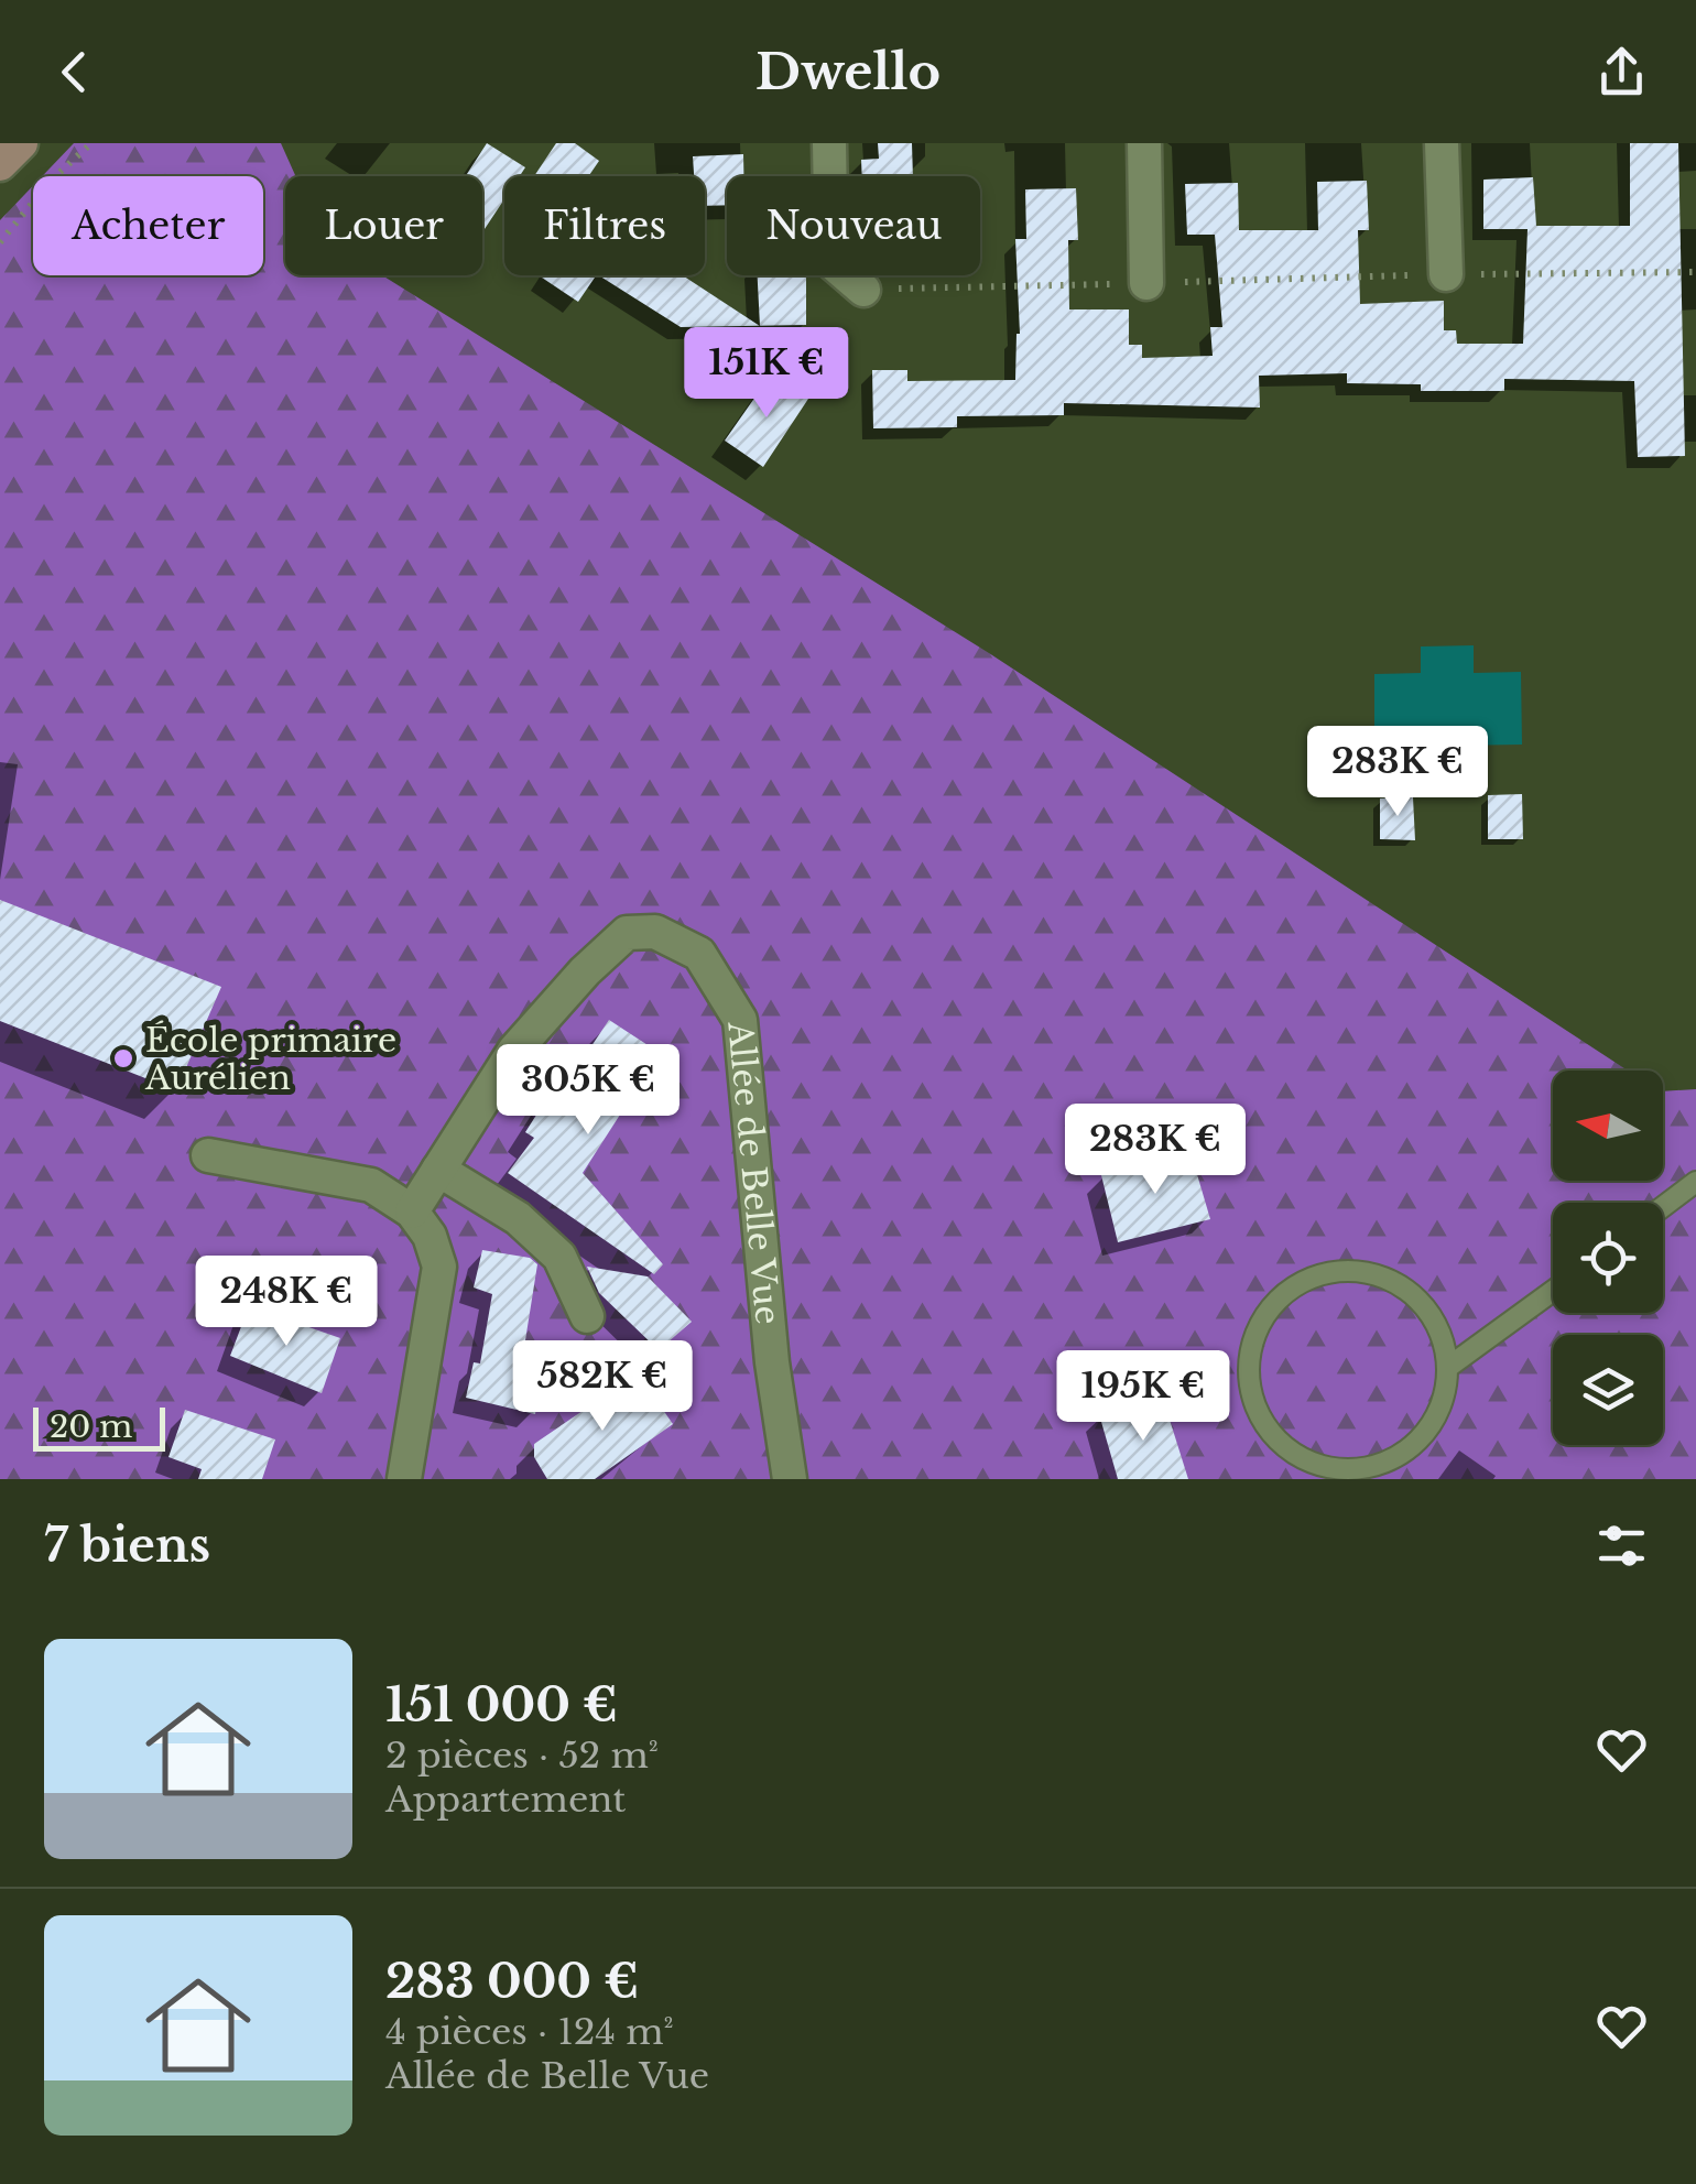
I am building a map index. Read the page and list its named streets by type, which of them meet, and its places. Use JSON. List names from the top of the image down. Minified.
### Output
{"streets":{"street":["Allée de Belle Vue"]},"places":["École primaire Aurélien"],"scale_bar":"20 m","north":"left","page":{"header":"Dwello","chip":["Acheter","Louer","Filtres","Nouveau"],"price":["151K €","283K €","305K €","283K €","248K €","582K €","195K €"],"scale":"20 m","heading":"7 biens","list":[{"name":"151 000 €","note":"2 pièces · 52 m² · Appartement"},{"name":"283 000 €","note":"4 pièces · 124 m² · Allée de Belle Vue"}]}}
